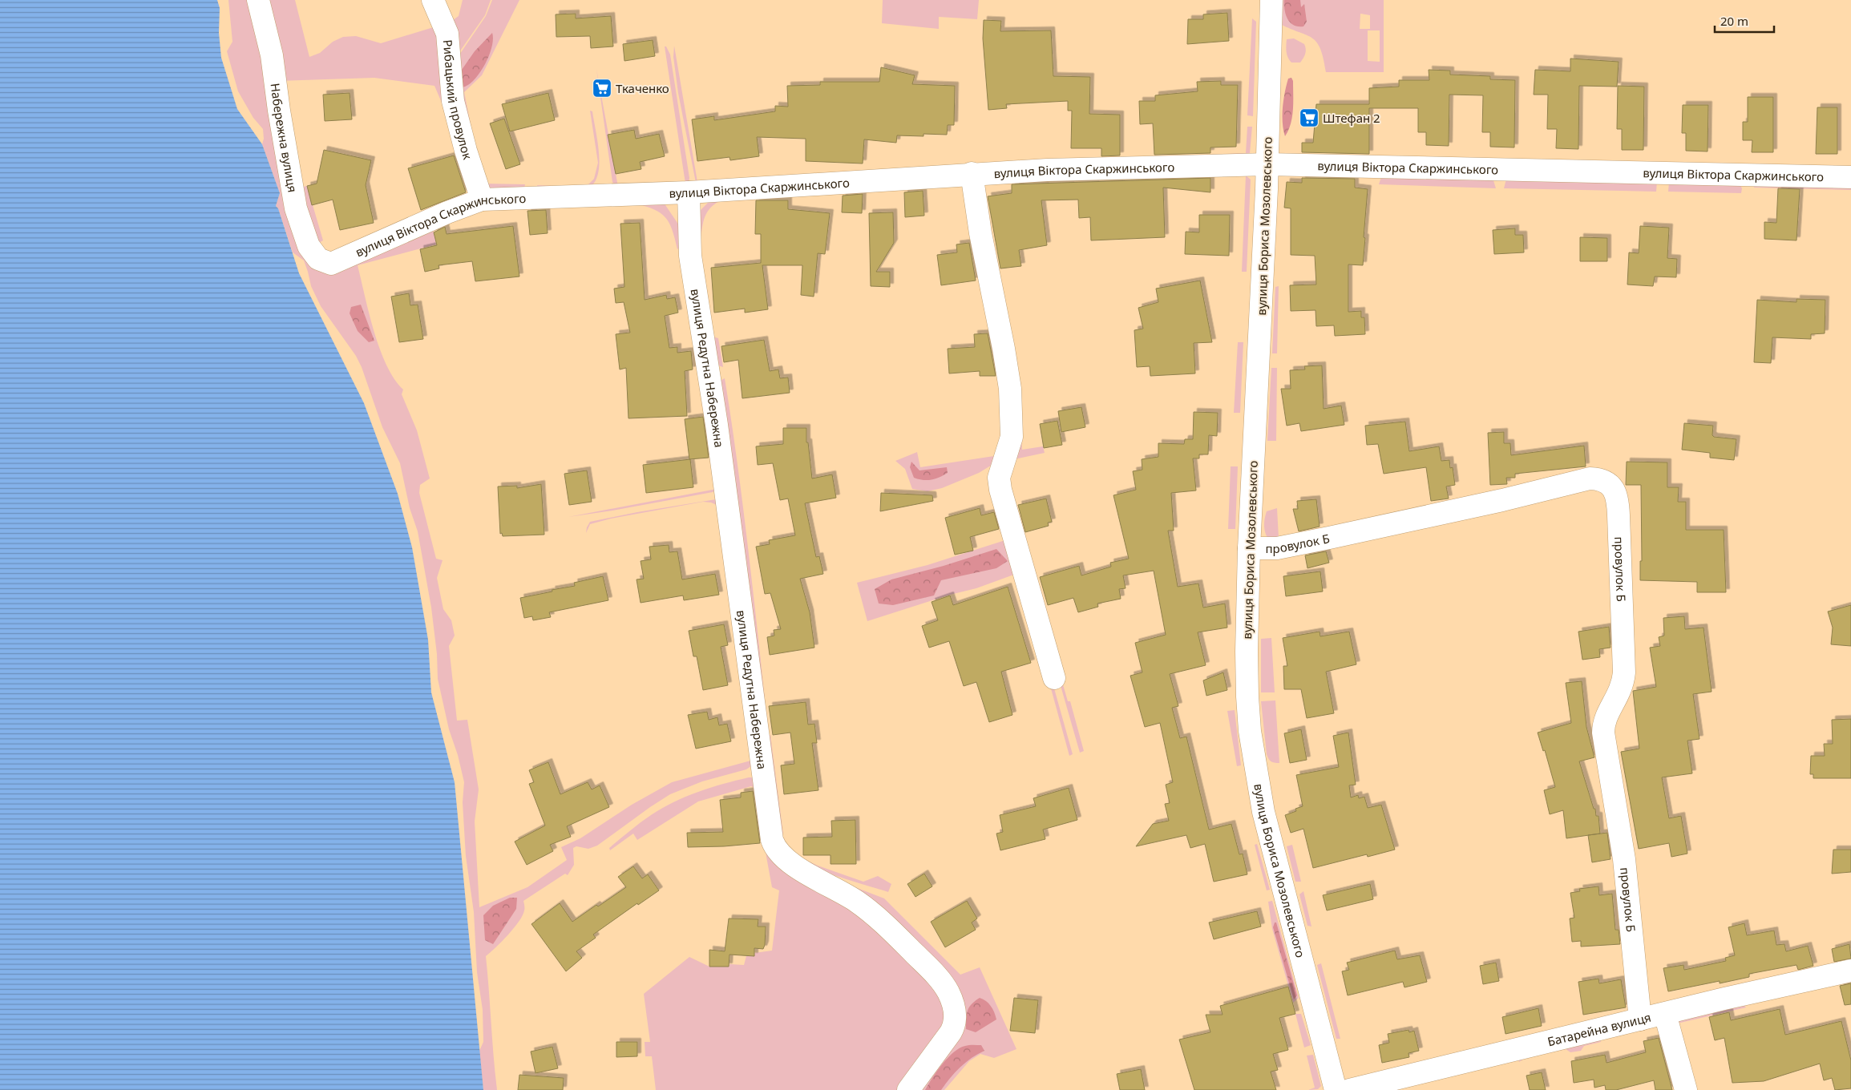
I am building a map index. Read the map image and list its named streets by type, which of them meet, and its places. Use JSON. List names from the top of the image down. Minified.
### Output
{"streets":{"street":["Рибацький провулок","Набережна вулиця","вулиця Віктора Скаржинського","вулиця Бориса Мозолевського","вулиця Редутна Набережна","провулок Б","Батарейна вулиця"]},"crossings":[["Рибацький провулок","вулиця Віктора Скаржинського"],["Набережна вулиця","вулиця Віктора Скаржинського"],["вулиця Віктора Скаржинського","вулиця Бориса Мозолевського"],["вулиця Віктора Скаржинського","вулиця Редутна Набережна"],["вулиця Бориса Мозолевського","провулок Б"],["провулок Б","Батарейна вулиця"]],"places":{"supermarket":["Ткаченко","Штефан 2"]},"scale_bar":"20 m"}
